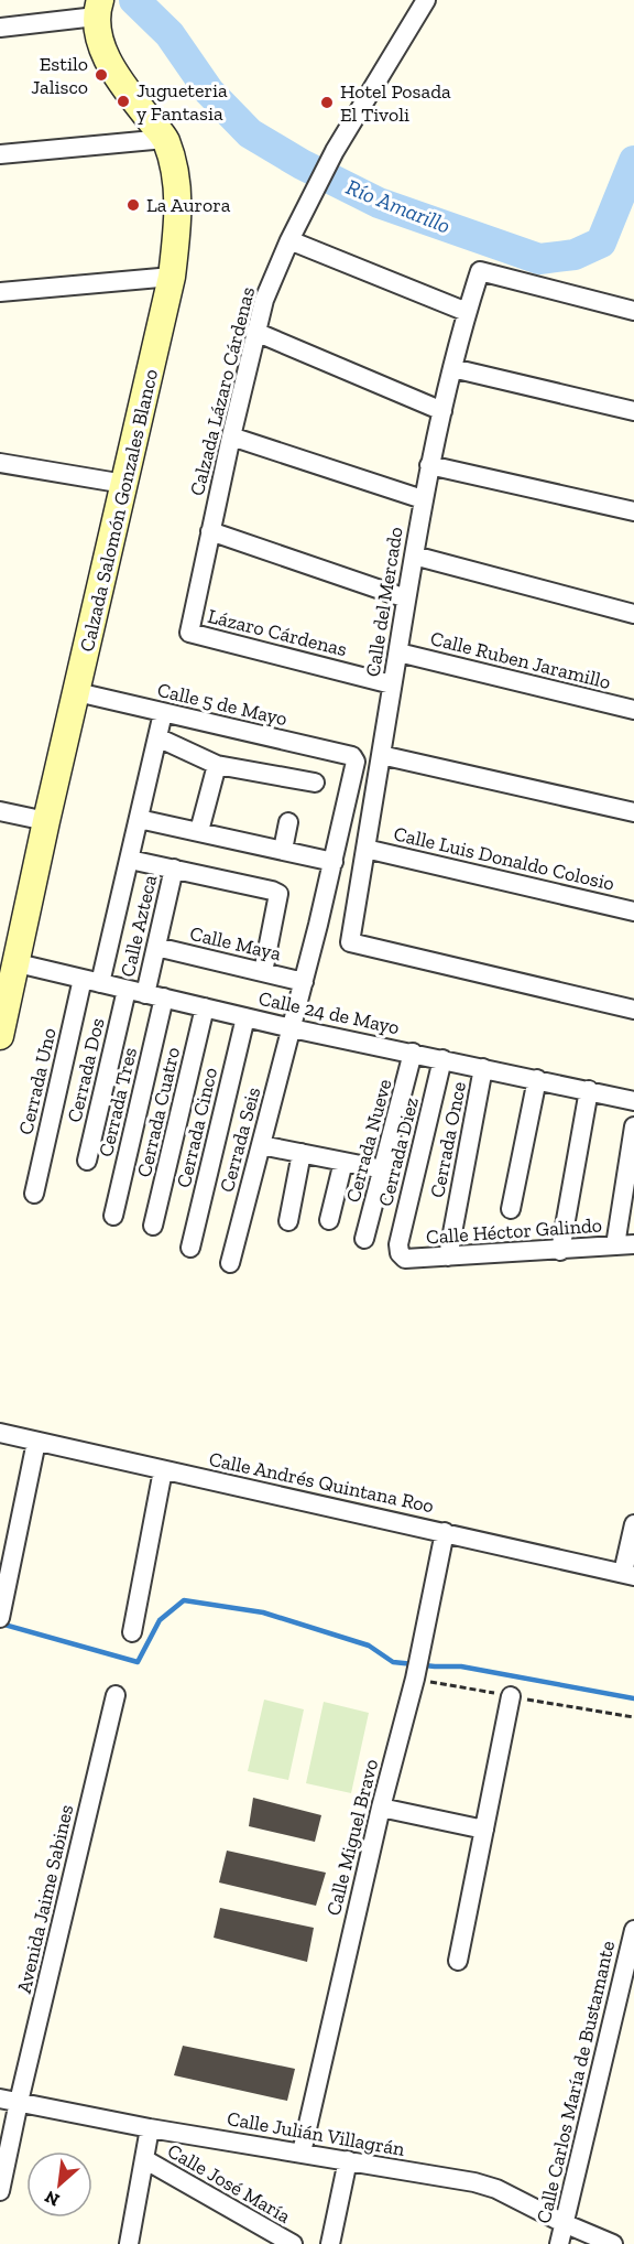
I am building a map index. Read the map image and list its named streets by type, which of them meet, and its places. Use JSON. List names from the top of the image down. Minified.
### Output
{"streets":{"street":["Calzada Lázaro Cárdenas","Calzada Salomón Gonzales Blanco","Calle del Mercado","Lázaro Cárdenas","Calle Ruben Jaramillo","Calle 5 de Mayo","Calle Luis Donaldo Colosio","Calle Azteca","Calle Maya","Calle 24 de Mayo","Cerrada Dos","Cerrada Uno","Cerrada Tres","Cerrada Cuatro","Cerrada Cinco","Cerrada Seis","Cerrada Once","Cerrada Nueve","Cerrada Diez","Calle Héctor Galindo","Calle Andrés Quintana Roo","Calle Miguel Bravo","Avenida Jaime Sabines","Calle Carlos María de Bustamante","Calle Julián Villagrán","Calle José María"]},"crossings":[["Calzada Lázaro Cárdenas","Lázaro Cárdenas"],["Calzada Salomón Gonzales Blanco","Calle 5 de Mayo"],["Calzada Salomón Gonzales Blanco","Calle 24 de Mayo"],["Calle del Mercado","Lázaro Cárdenas"],["Calle del Mercado","Calle Ruben Jaramillo"],["Calle del Mercado","Calle Luis Donaldo Colosio"],["Calle Azteca","Calle Maya"],["Calle Azteca","Calle 24 de Mayo"],["Calle Azteca","Cerrada Tres"],["Calle 24 de Mayo","Cerrada Dos"],["Calle 24 de Mayo","Cerrada Uno"],["Calle 24 de Mayo","Cerrada Tres"],["Calle 24 de Mayo","Cerrada Cuatro"],["Calle 24 de Mayo","Cerrada Cinco"],["Calle 24 de Mayo","Cerrada Seis"],["Calle 24 de Mayo","Cerrada Once"],["Calle 24 de Mayo","Cerrada Nueve"],["Calle 24 de Mayo","Cerrada Diez"],["Cerrada Once","Calle Héctor Galindo"],["Cerrada Diez","Calle Héctor Galindo"],["Calle Andrés Quintana Roo","Calle Miguel Bravo"],["Calle Miguel Bravo","Calle Julián Villagrán"],["Avenida Jaime Sabines","Calle Julián Villagrán"],["Calle Carlos María de Bustamante","Calle Julián Villagrán"]],"water":["Río Amarillo"],"places":["Estilo Jalisco","Jugueteria y Fantasia","Hotel Posada El Tivoli","La Aurora"],"north":"bottom left"}
